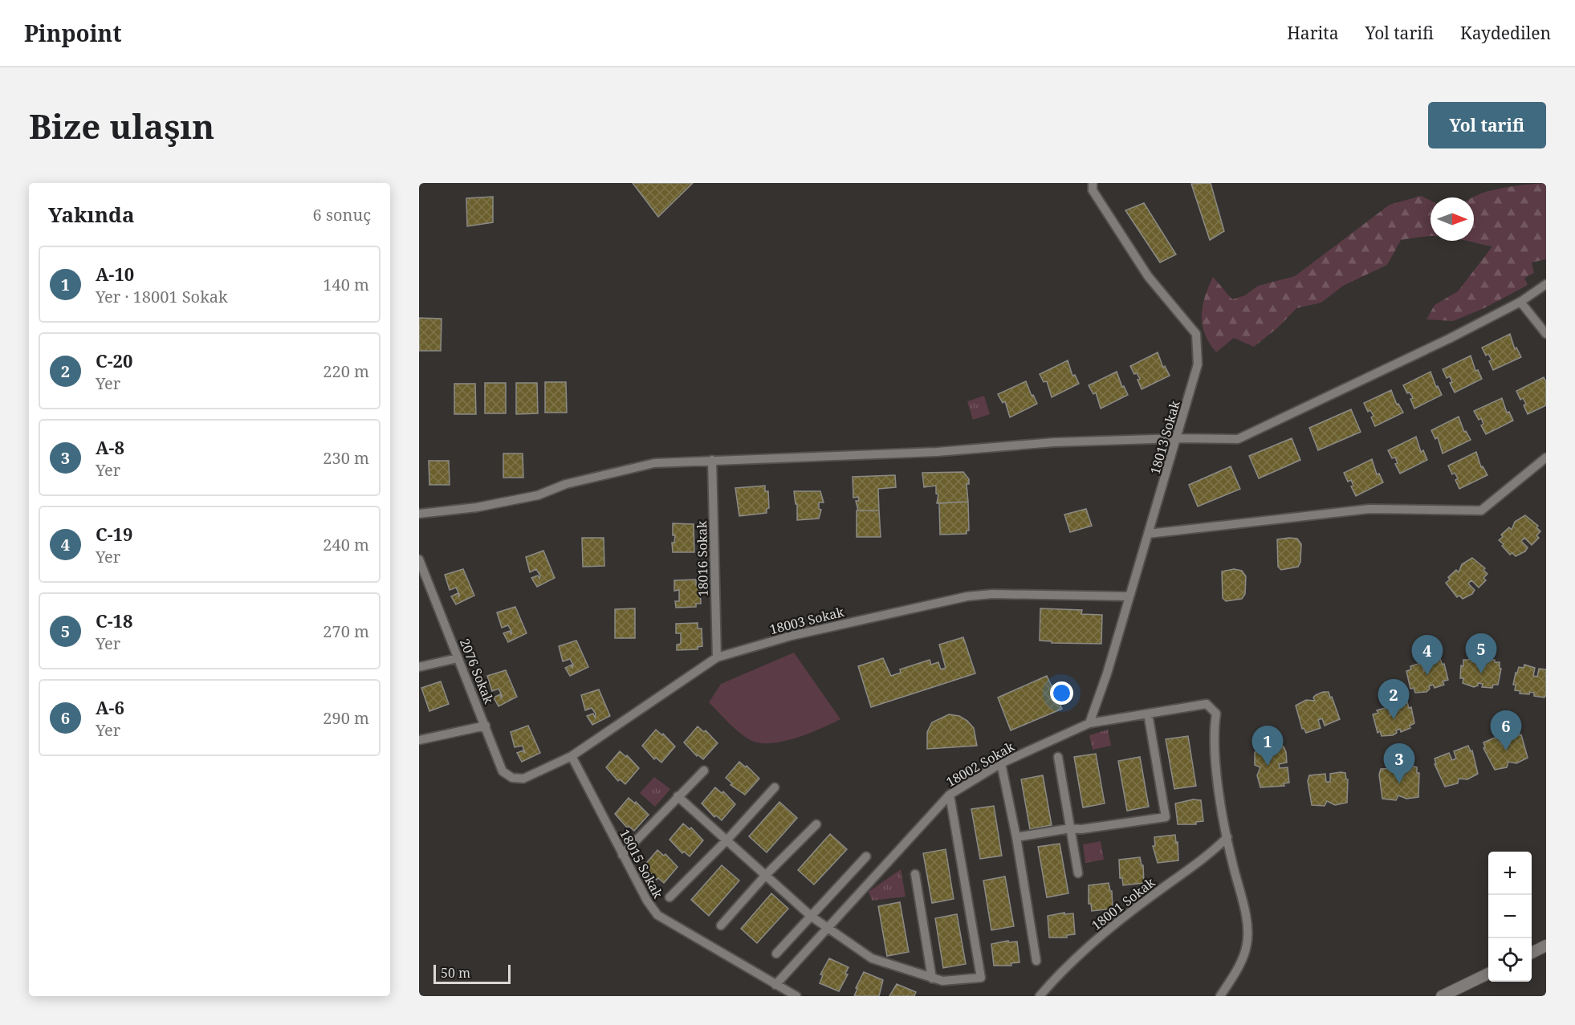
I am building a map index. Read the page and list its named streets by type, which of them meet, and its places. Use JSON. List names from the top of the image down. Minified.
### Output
{"streets":{"street":["18013 Sokak","18016 Sokak","18003 Sokak","2076 Sokak","18002 Sokak","18015 Sokak","18001 Sokak"]},"crossings":[["18013 Sokak","18003 Sokak"],["18013 Sokak","18002 Sokak"],["18016 Sokak","18003 Sokak"],["18003 Sokak","2076 Sokak"],["18003 Sokak","18015 Sokak"],["18002 Sokak","18015 Sokak"],["18002 Sokak","18001 Sokak"]],"scale_bar":"50 m","north":"right","page":{"header":"Pinpoint","nav":["Harita","Yol tarifi","Kaydedilen"],"buttons":"Yol tarifi","title":"Bize ulaşın","heading":["Yakında","6 sonuç"],"list":[{"mark":"1","name":"A-10","note":"Yer · 18001 Sokak","value":"140 m"},{"mark":"2","name":"C-20","note":"Yer","value":"220 m"},{"mark":"3","name":"A-8","note":"Yer","value":"230 m"},{"mark":"4","name":"C-19","note":"Yer","value":"240 m"},{"mark":"5","name":"C-18","note":"Yer","value":"270 m"},{"mark":"6","name":"A-6","note":"Yer","value":"290 m"}],"pins":["5","4","2","6","1","3"],"map_buttons":["+","−"],"scale":"50 m"}}
